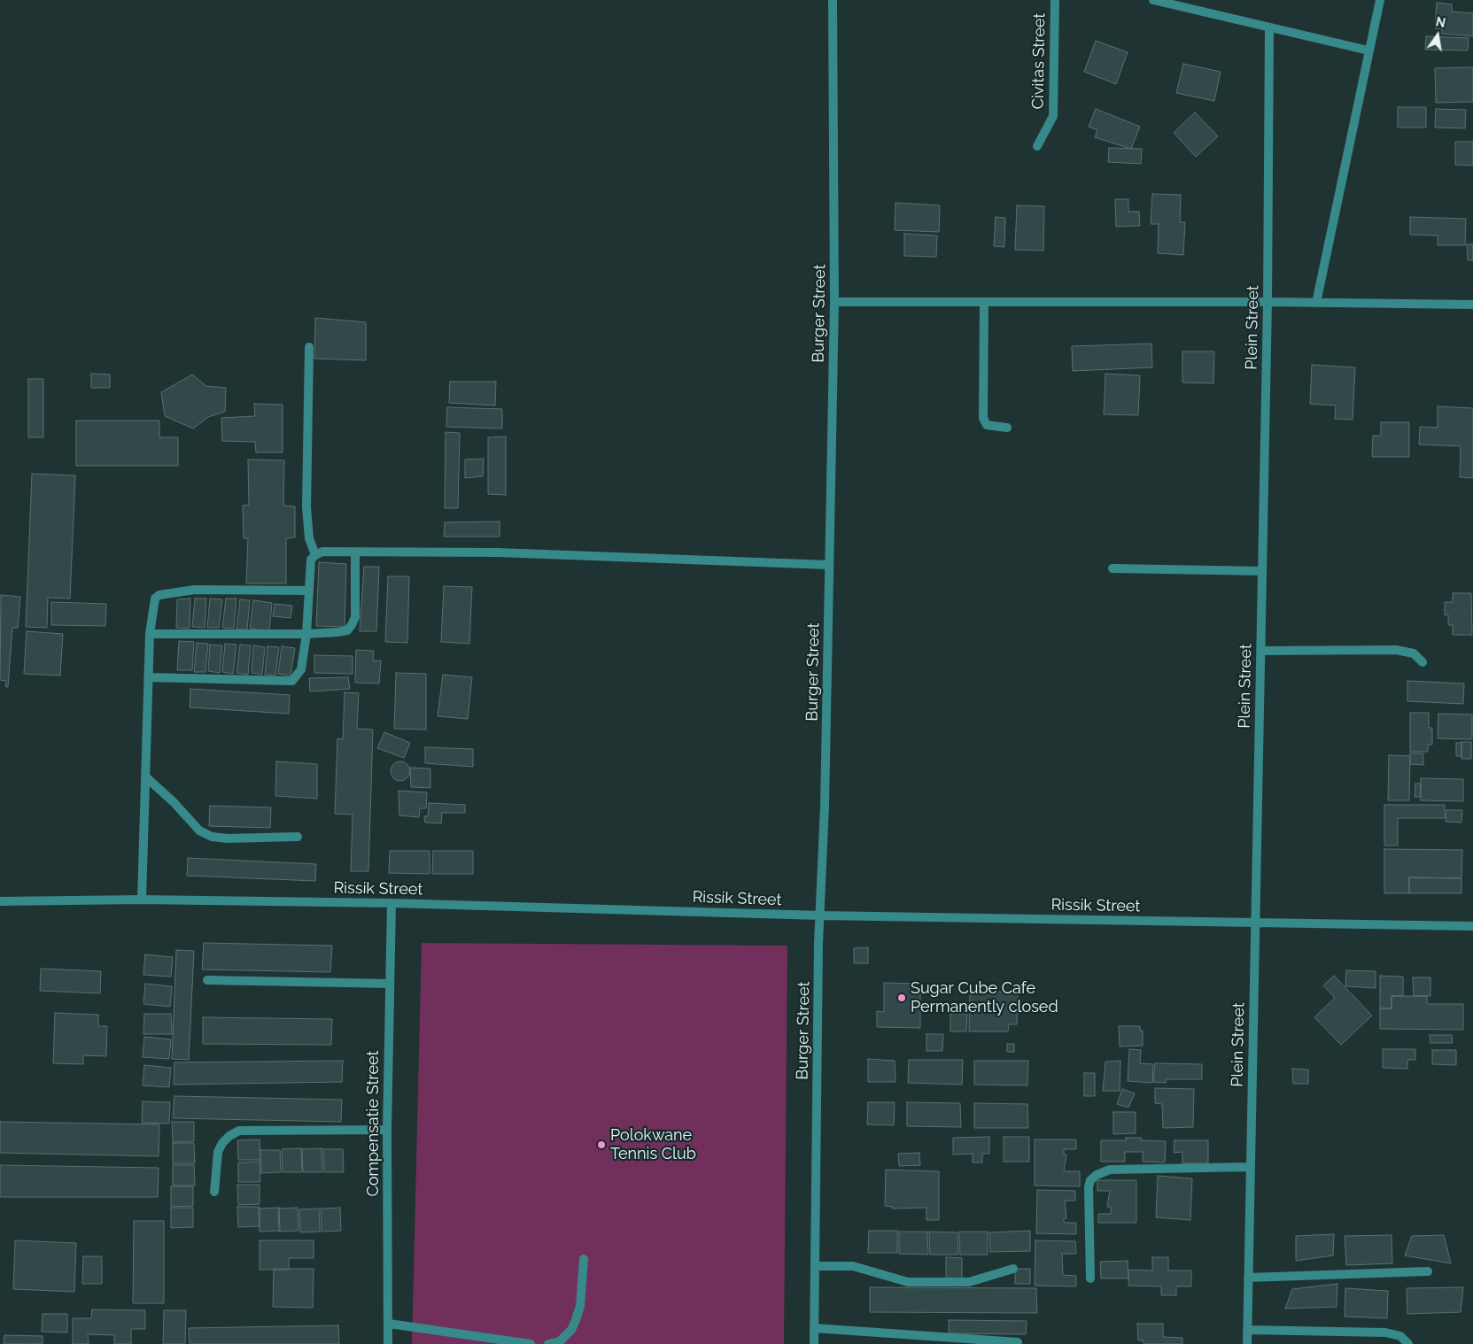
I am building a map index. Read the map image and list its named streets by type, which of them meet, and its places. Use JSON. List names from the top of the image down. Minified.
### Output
{"streets":{"street":["Civitas Street","Burger Street","Plein Street","Rissik Street","Compensatie Street"]},"crossings":[["Burger Street","Rissik Street"],["Plein Street","Rissik Street"],["Rissik Street","Compensatie Street"]],"places":["Sugar Cube Cafe Permanently closed","Polokwane Tennis Club"],"north":"top"}
